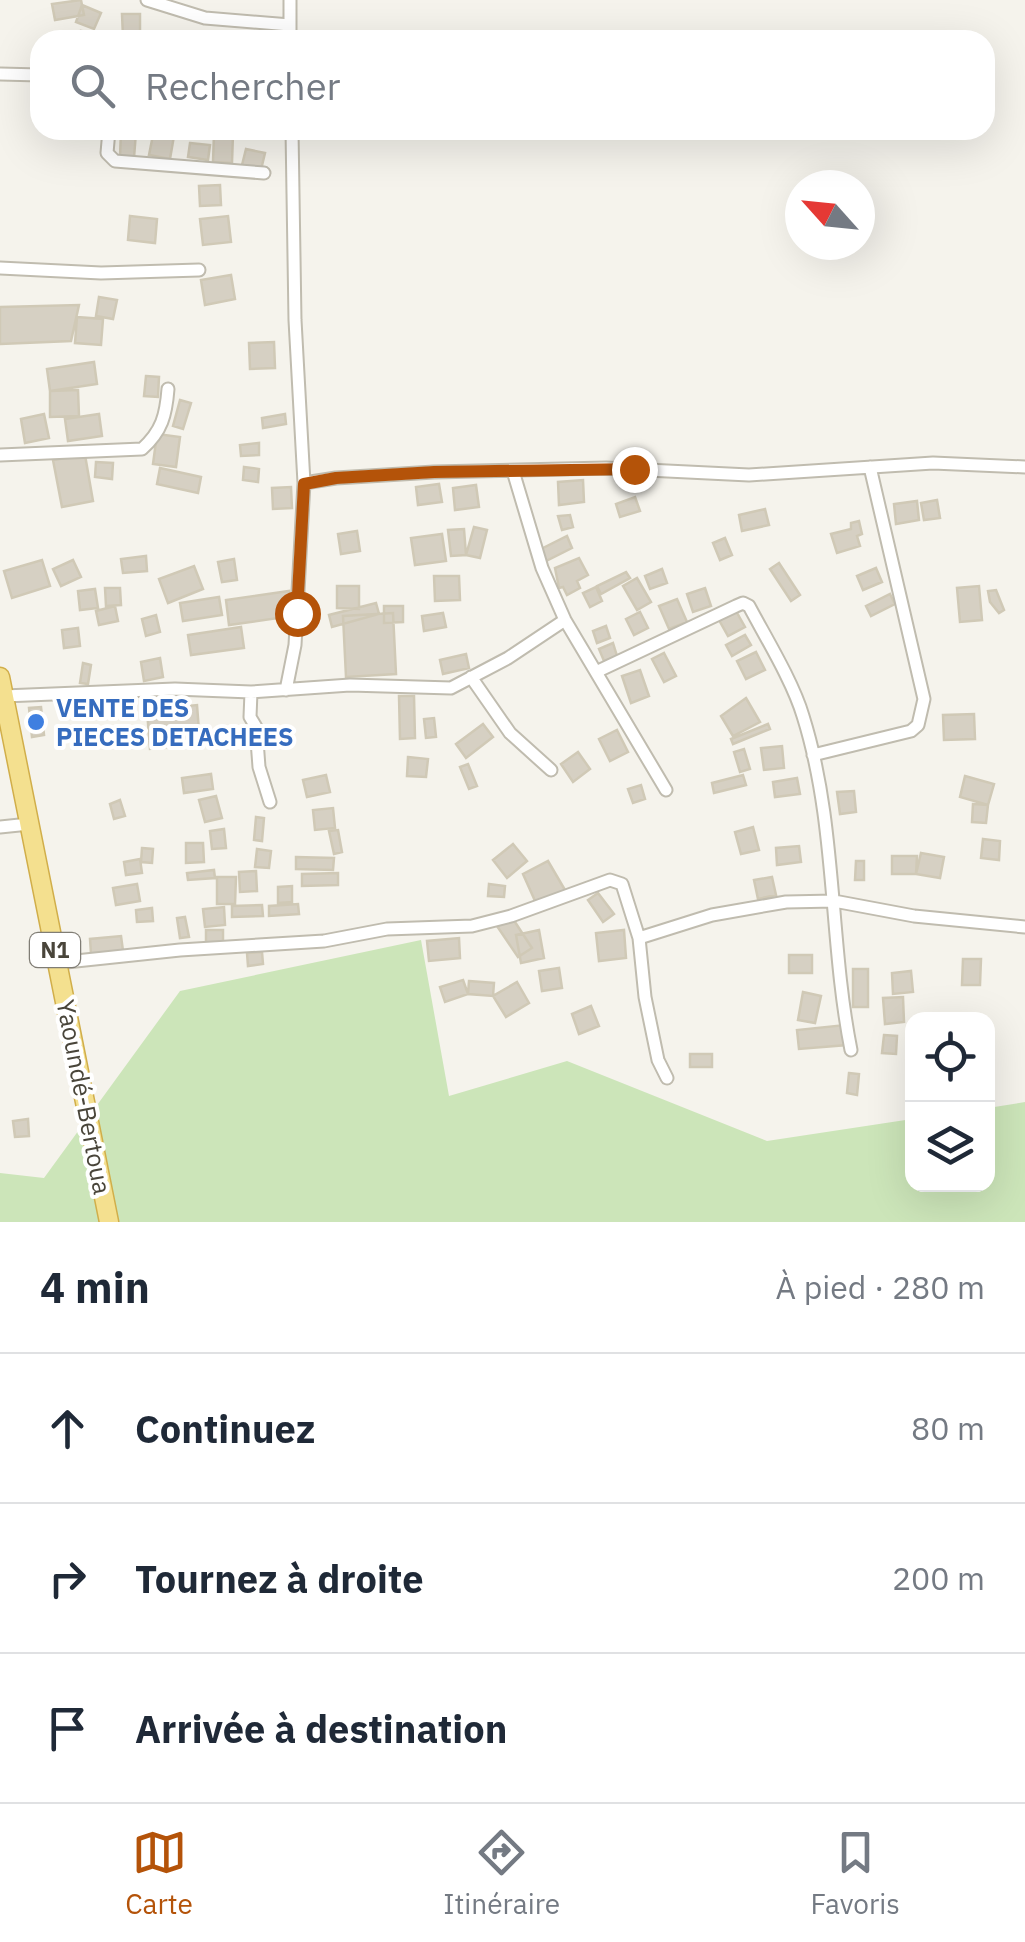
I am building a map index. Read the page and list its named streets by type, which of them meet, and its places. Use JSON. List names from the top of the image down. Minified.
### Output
{"streets":{"highway":["N1","Yaoundé-Bertoua"]},"places":["VENTE DES PIECES DETACHEES"],"north":"top left","page":{"search":"Rechercher","heading":["4 min","À pied · 280 m"],"list":[["Continuez","80 m"],["Tournez à droite","200 m"],"Arrivée à destination"],"nav":["Carte","Itinéraire","Favoris"]}}
